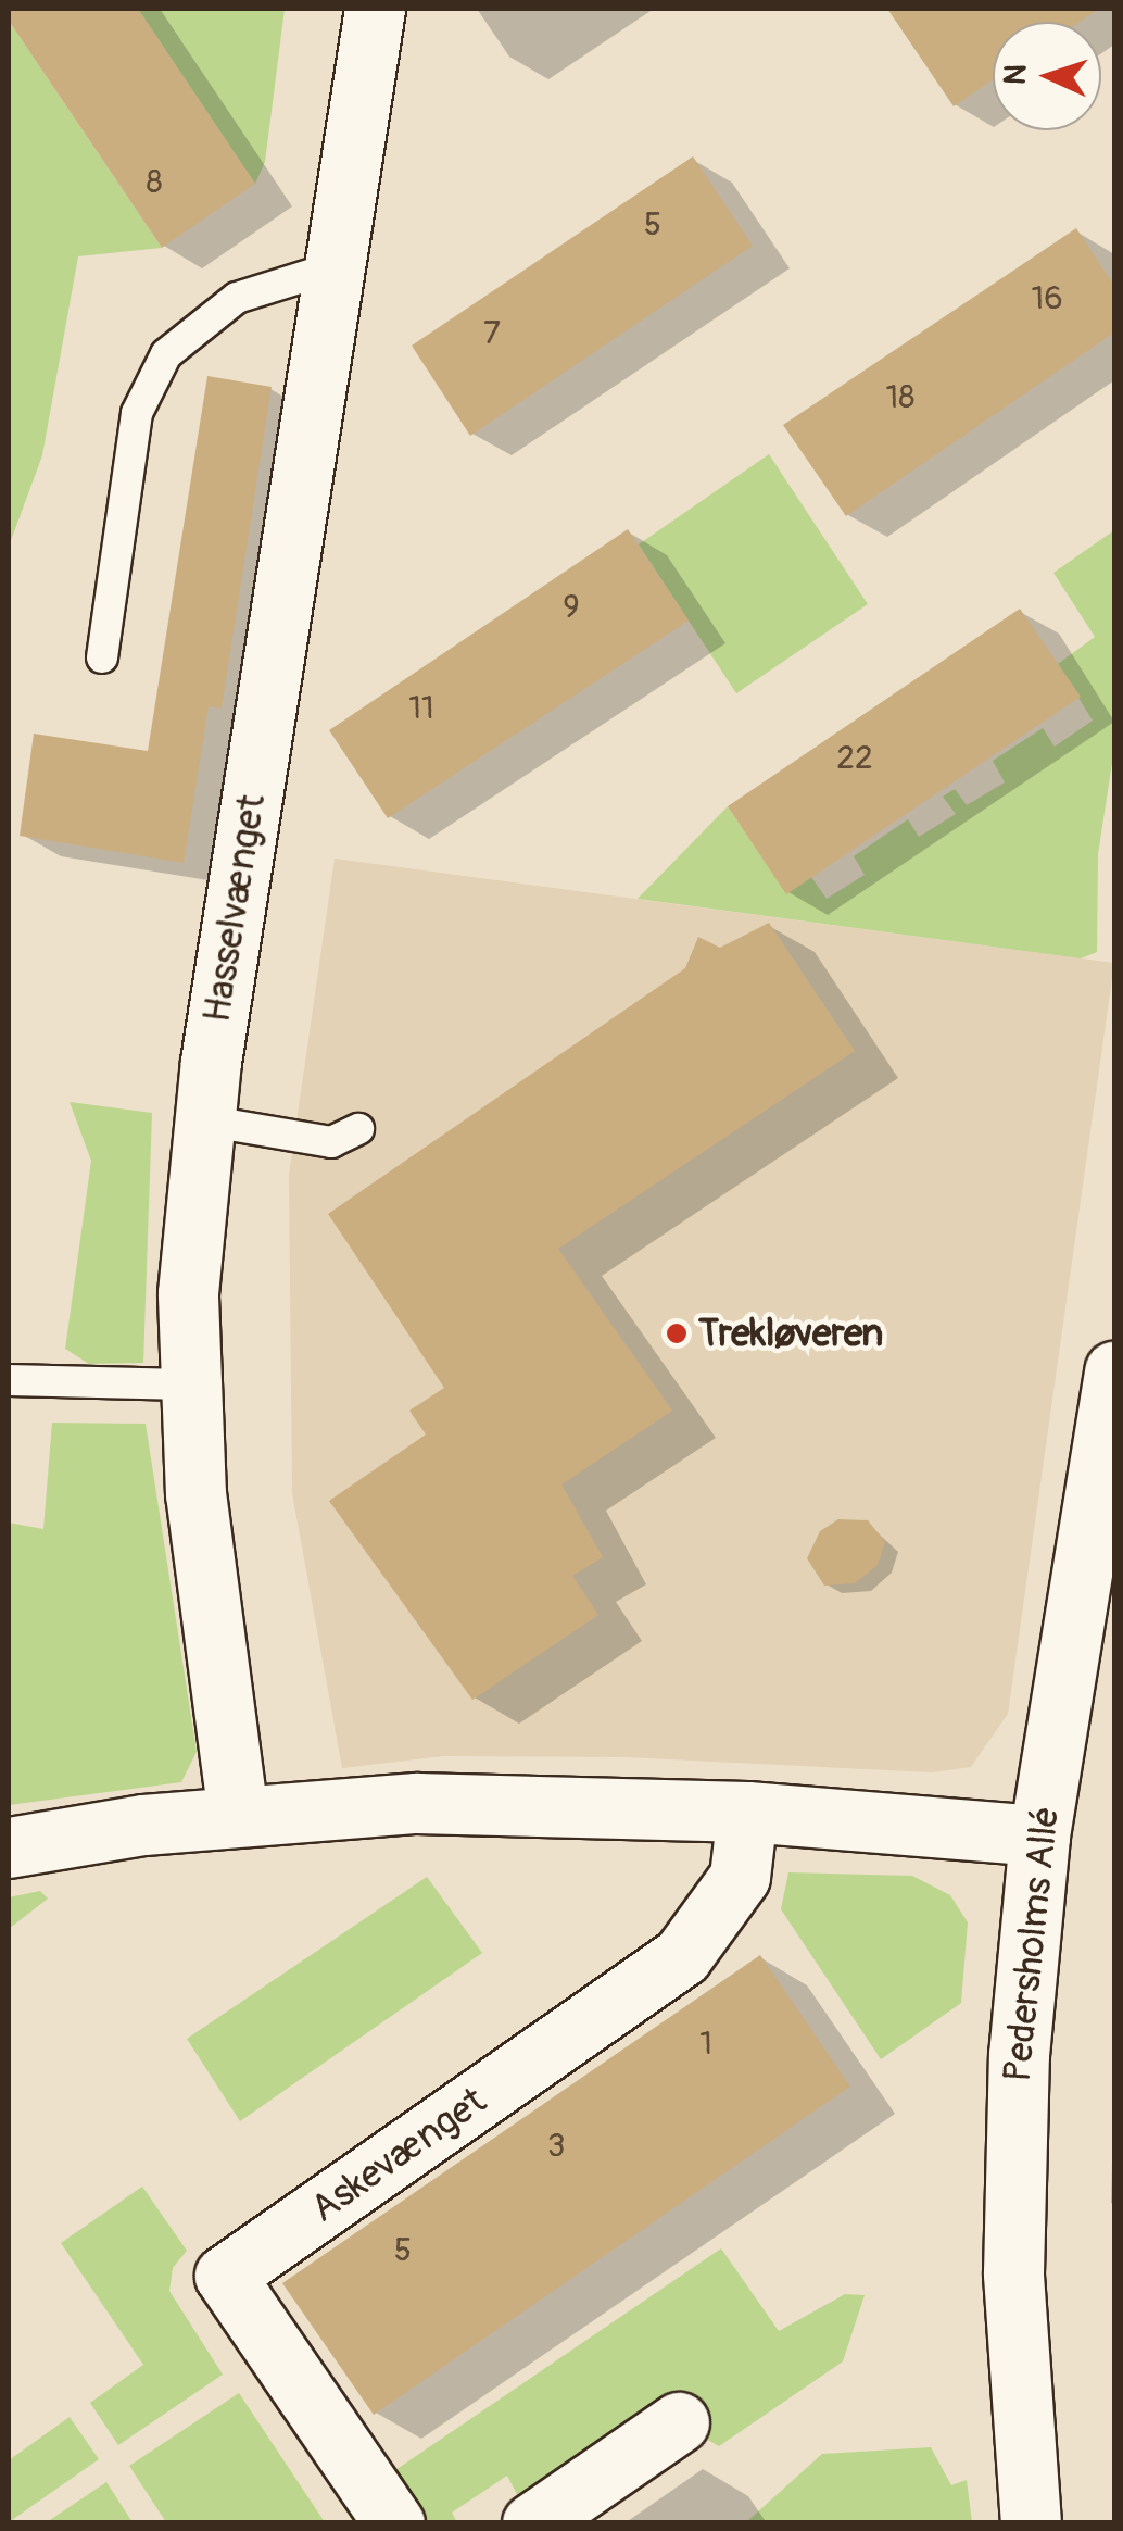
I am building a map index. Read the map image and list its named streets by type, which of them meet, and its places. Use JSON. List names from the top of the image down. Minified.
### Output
{"streets":{"street":["Hasselvænget","Pedersholms Allé","Askevænget"]},"places":["Trekløveren"],"house_numbers":["8","5","16","7","18","9","11","22","1","3","5"],"north":"left"}
